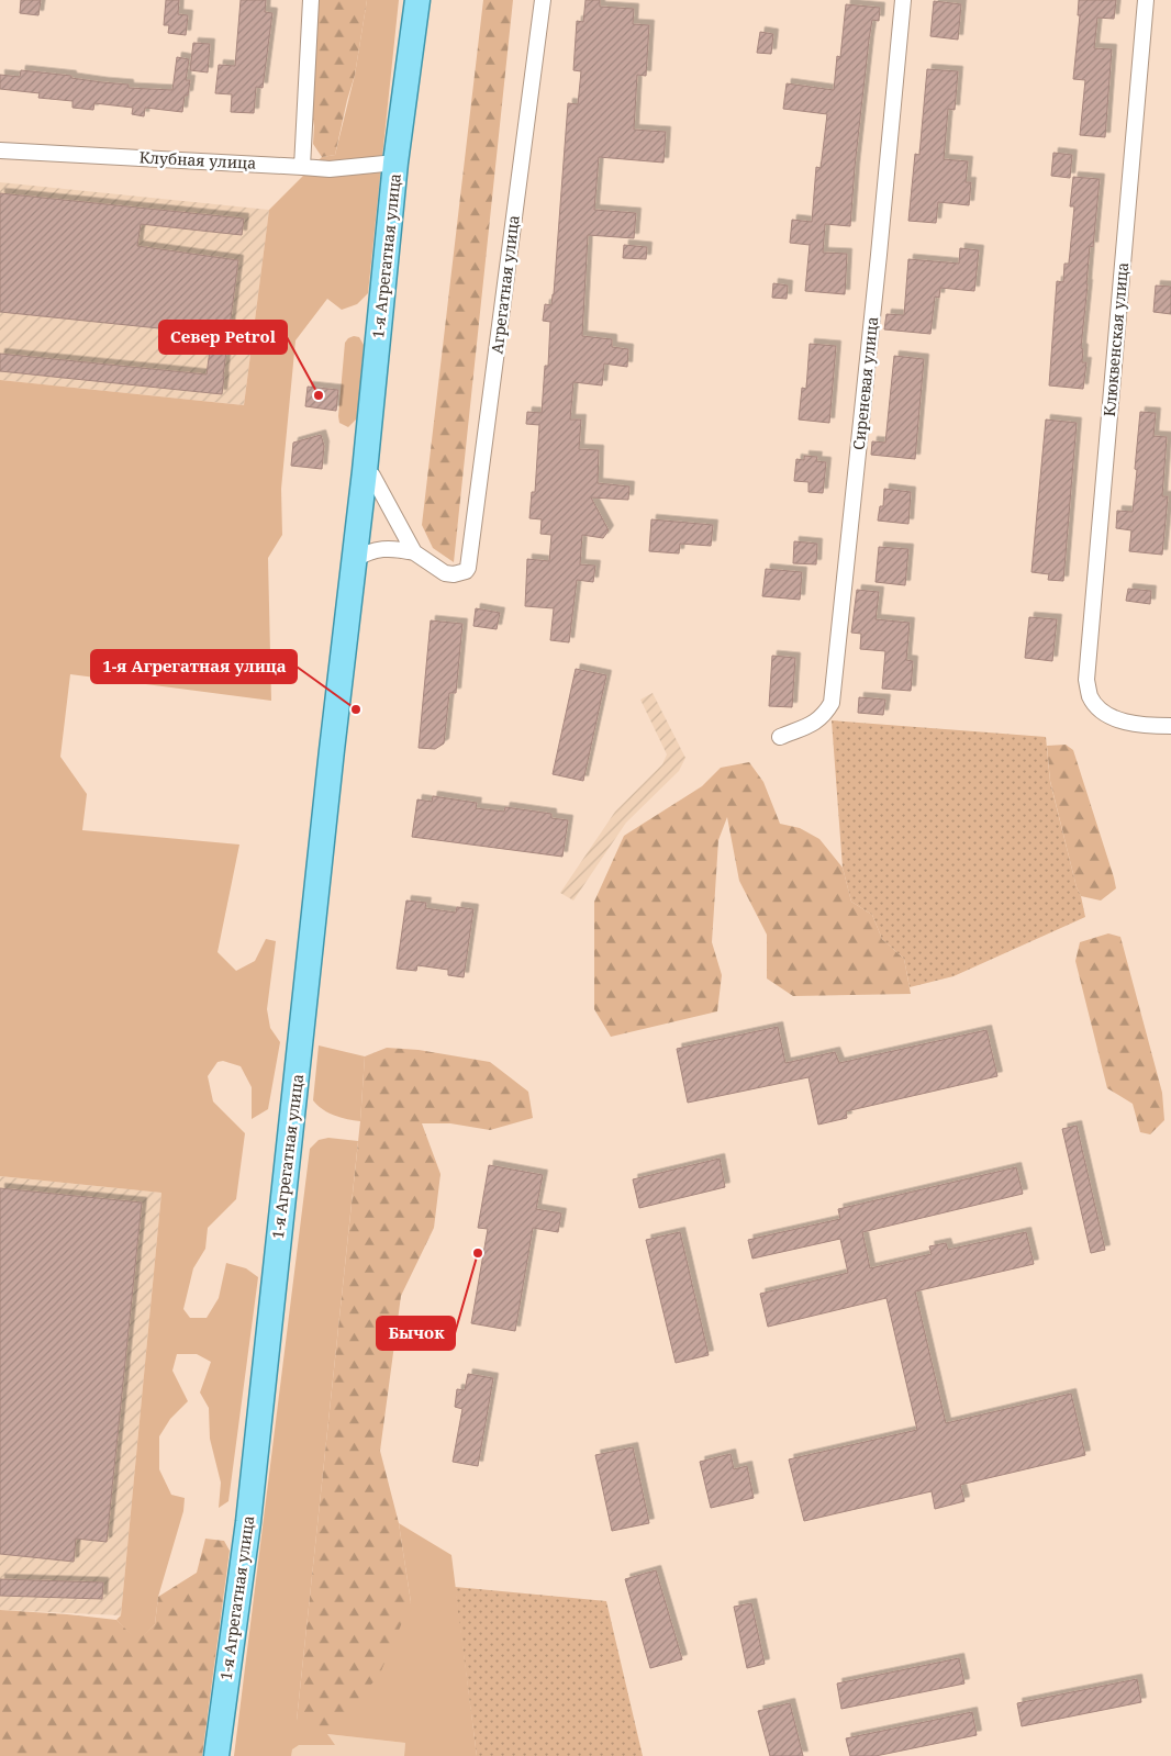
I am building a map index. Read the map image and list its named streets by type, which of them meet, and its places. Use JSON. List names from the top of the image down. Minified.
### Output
{"streets":{"main road":["1-я Агрегатная улица"],"street":["Клубная улица","Агрегатная улица","Клюквенская улица","Сиреневая улица"]},"crossings":[["Клубная улица","1-я Агрегатная улица"]],"places":["Север Petrol","1-я Агрегатная улица","Бычок"]}
